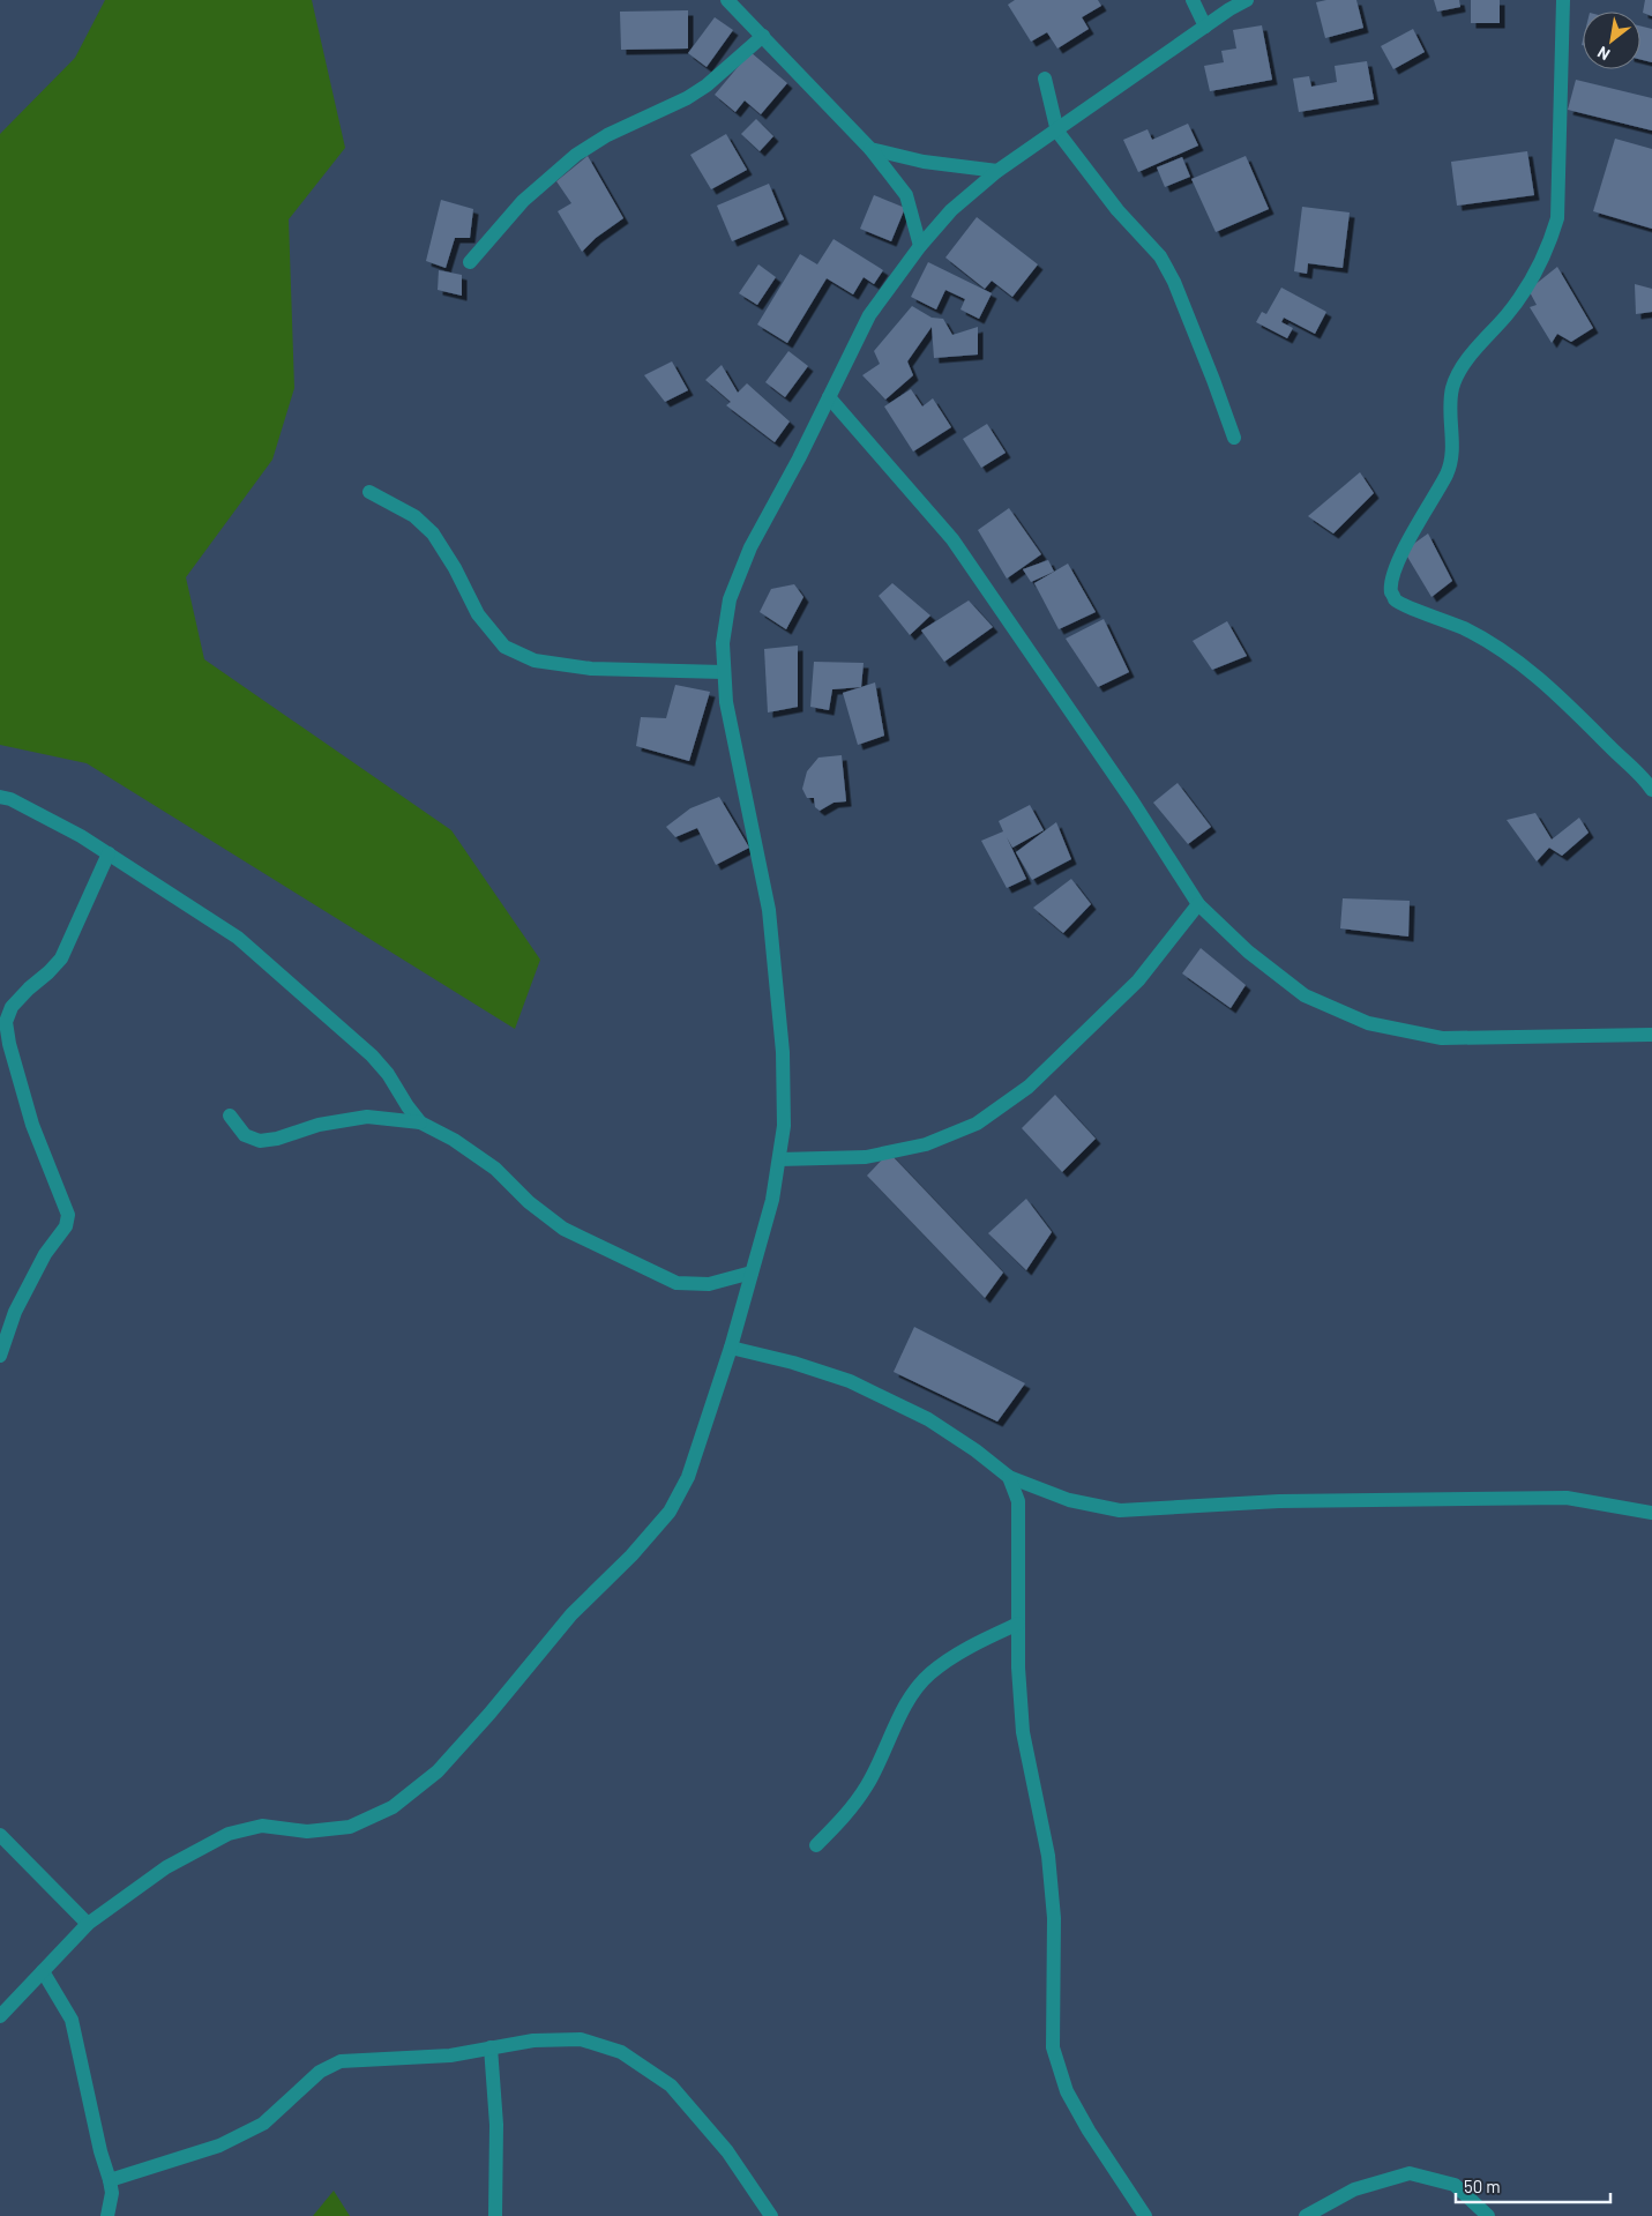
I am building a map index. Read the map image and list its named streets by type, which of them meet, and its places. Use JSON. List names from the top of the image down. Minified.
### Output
{"scale_bar":"50 m","north":"bottom left"}
